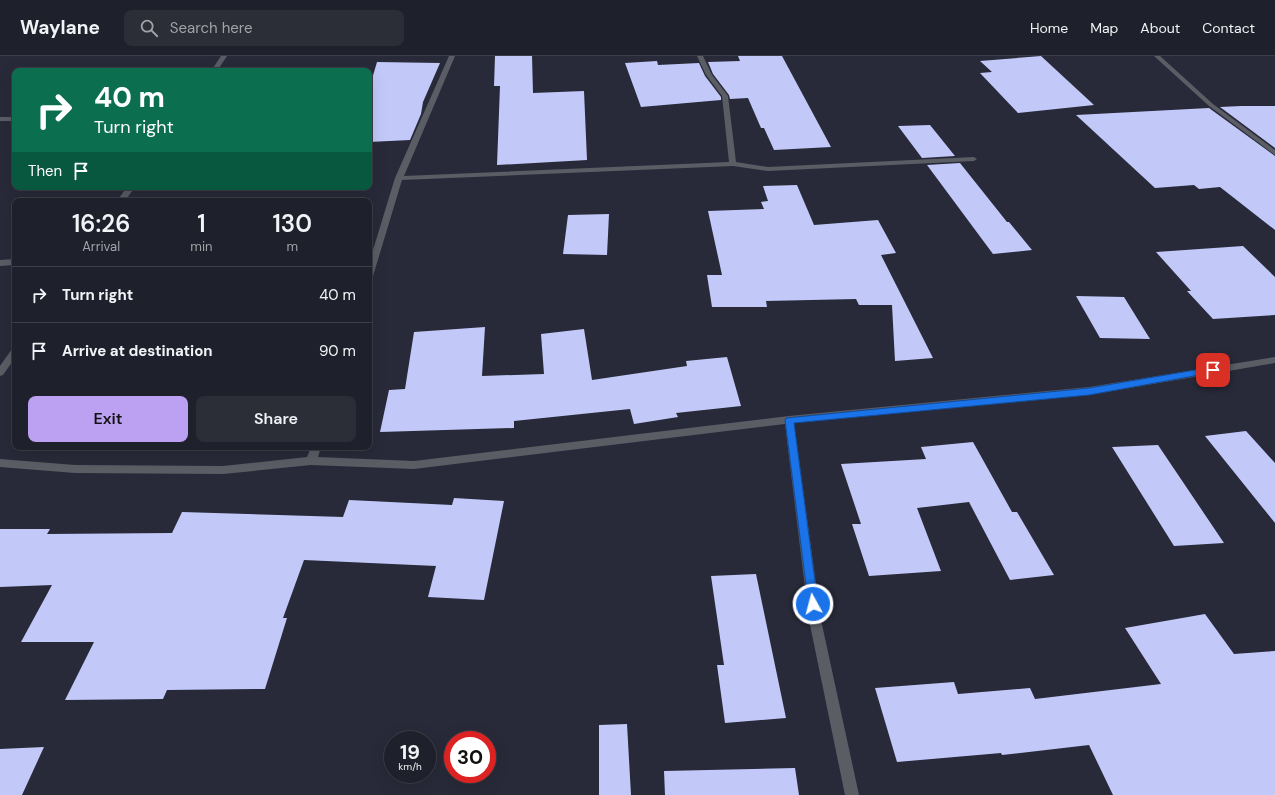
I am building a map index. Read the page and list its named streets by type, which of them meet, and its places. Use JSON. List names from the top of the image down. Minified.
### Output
{"page":{"header":"Waylane","search":"Search here","nav":["Home","Map","About","Contact"],"turn":["40 m","Turn right"],"then":"Then","eta":["16:26","Arrival","1","min","130","m"],"list":[{"name":"Turn right","value":"40 m"},{"name":"Arrive at destination","value":"90 m"}],"buttons":["Exit","Share"],"speed":"19 km/h","limit":"30"}}
